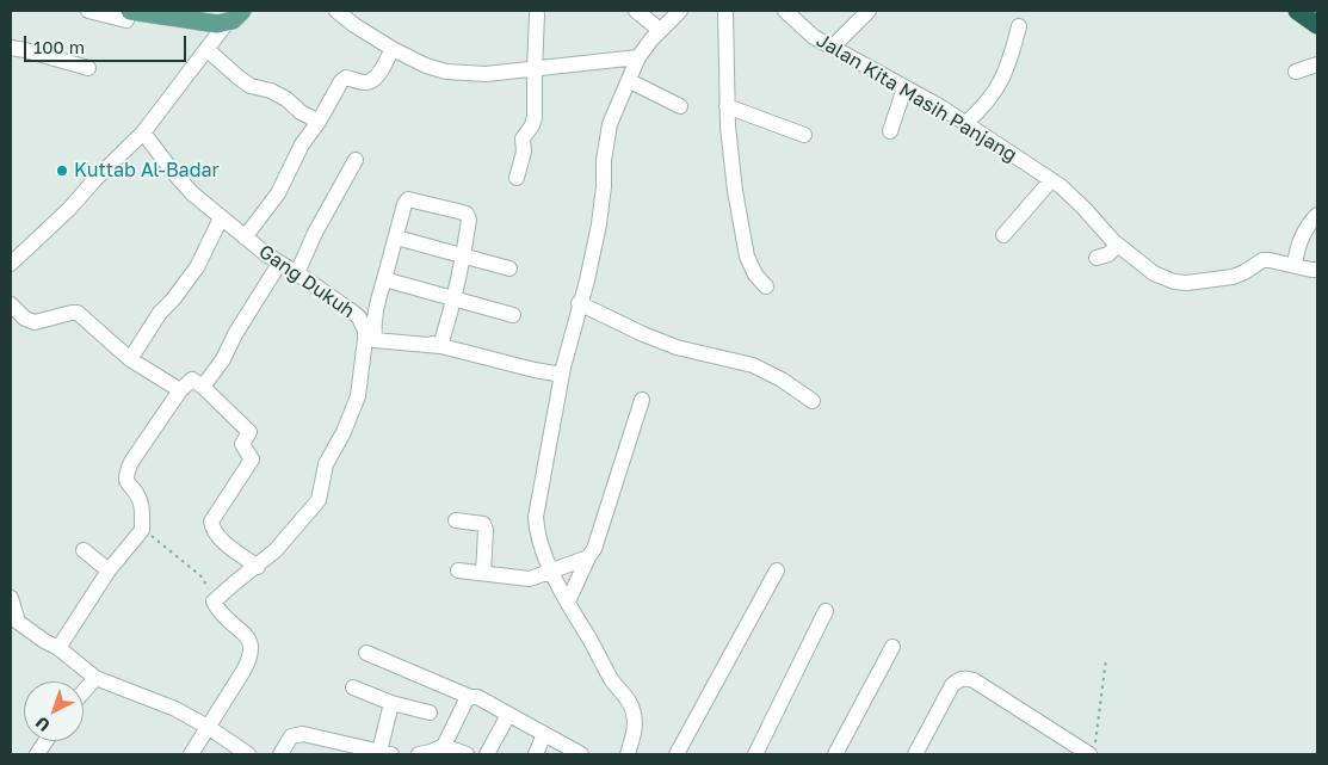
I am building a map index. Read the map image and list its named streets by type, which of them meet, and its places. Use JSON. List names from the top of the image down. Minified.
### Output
{"streets":{"street":["Jalan Kita Masih Panjang","Gang Dukuh"]},"places":["Kuttab Al-Badar"],"scale_bar":"100 m","north":"bottom left"}
